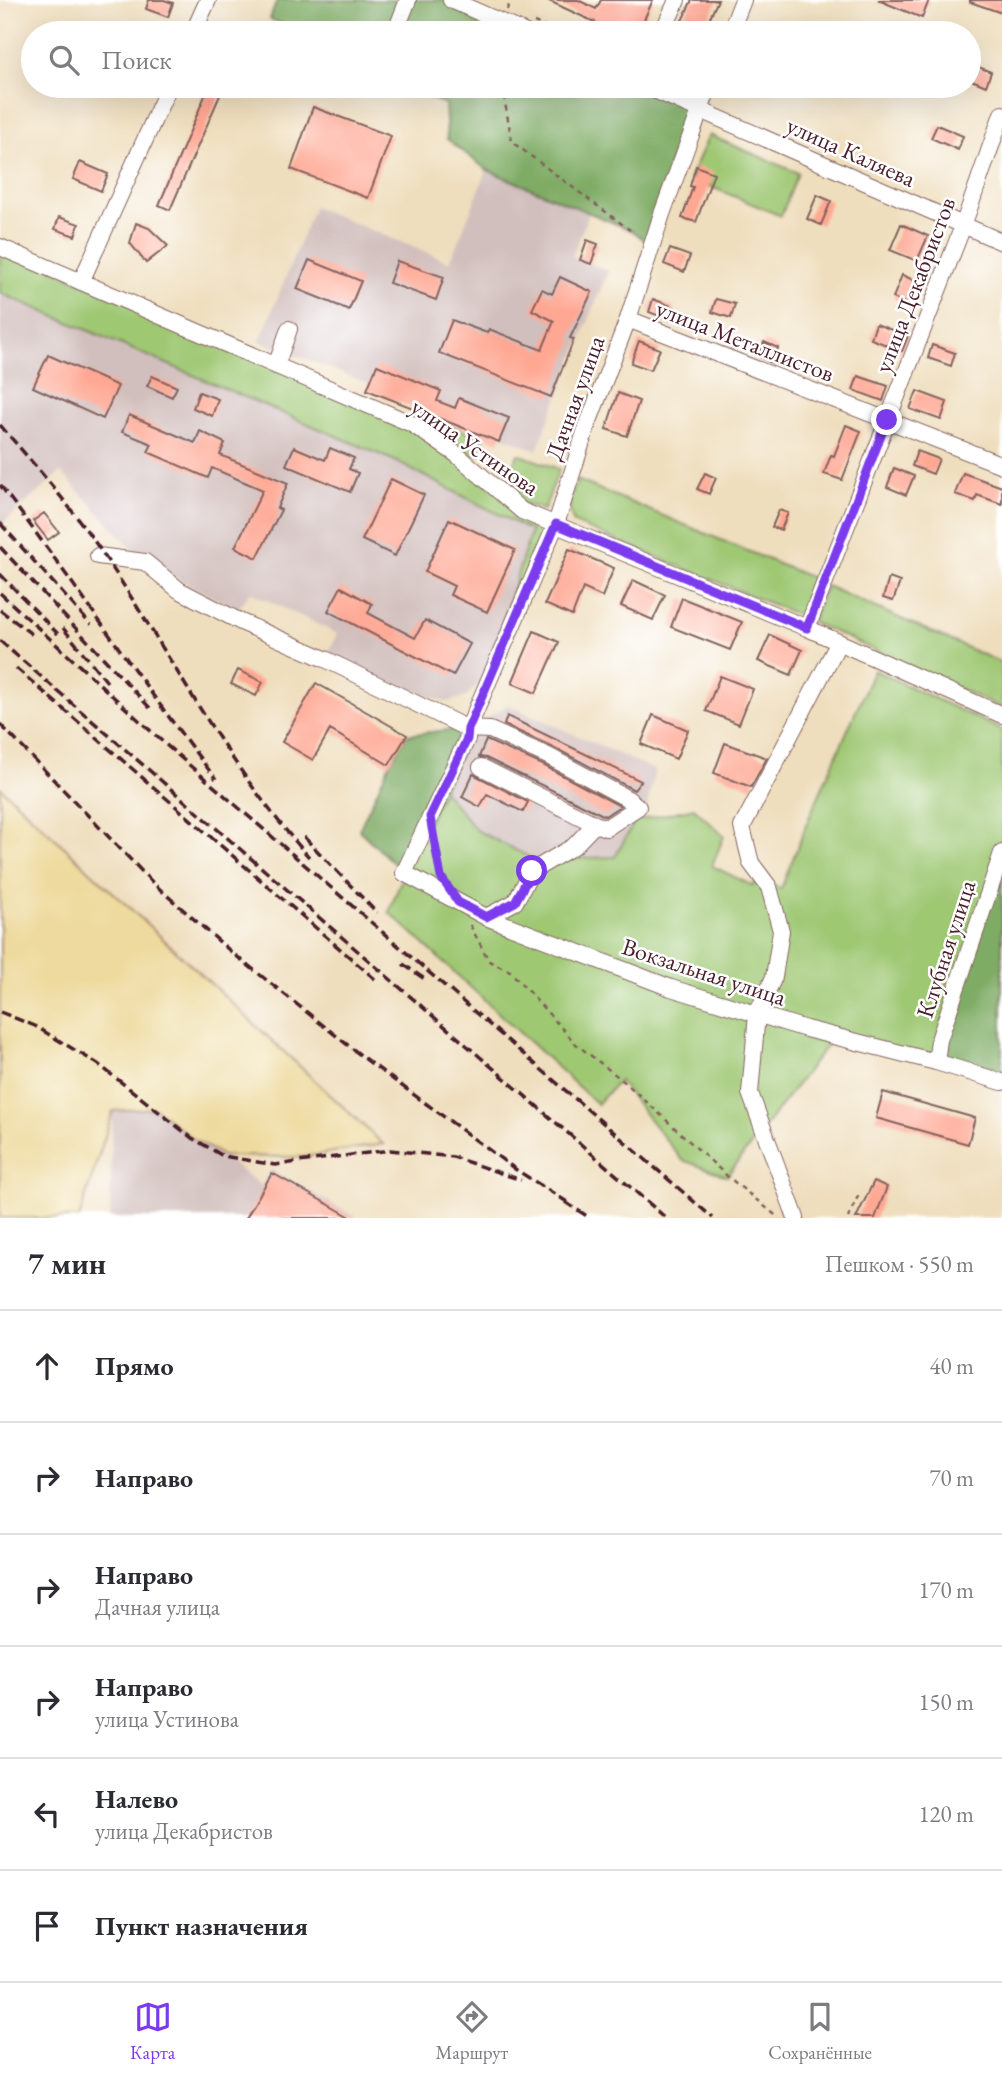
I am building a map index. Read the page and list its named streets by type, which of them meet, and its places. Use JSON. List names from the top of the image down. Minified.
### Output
{"streets":{"street":["улица Каляева","улица Декабристов","улица Металлистов","Дачная улица","улица Устинова","Клубная улица","Вокзальная улица"]},"crossings":[["улица Каляева","улица Декабристов"],["улица Каляева","Дачная улица"],["улица Декабристов","улица Металлистов"],["улица Декабристов","улица Устинова"],["улица Металлистов","Дачная улица"],["Дачная улица","улица Устинова"],["Дачная улица","Вокзальная улица"],["Клубная улица","Вокзальная улица"]],"page":{"search":"Поиск","heading":["7 мин","Пешком · 550 m"],"list":[["Прямо","40 m"],["Направо","70 m"],["Направо","Дачная улица","170 m"],["Направо","улица Устинова","150 m"],["Налево","улица Декабристов","120 m"],"Пункт назначения"],"nav":["Карта","Маршрут","Сохранённые"]}}
